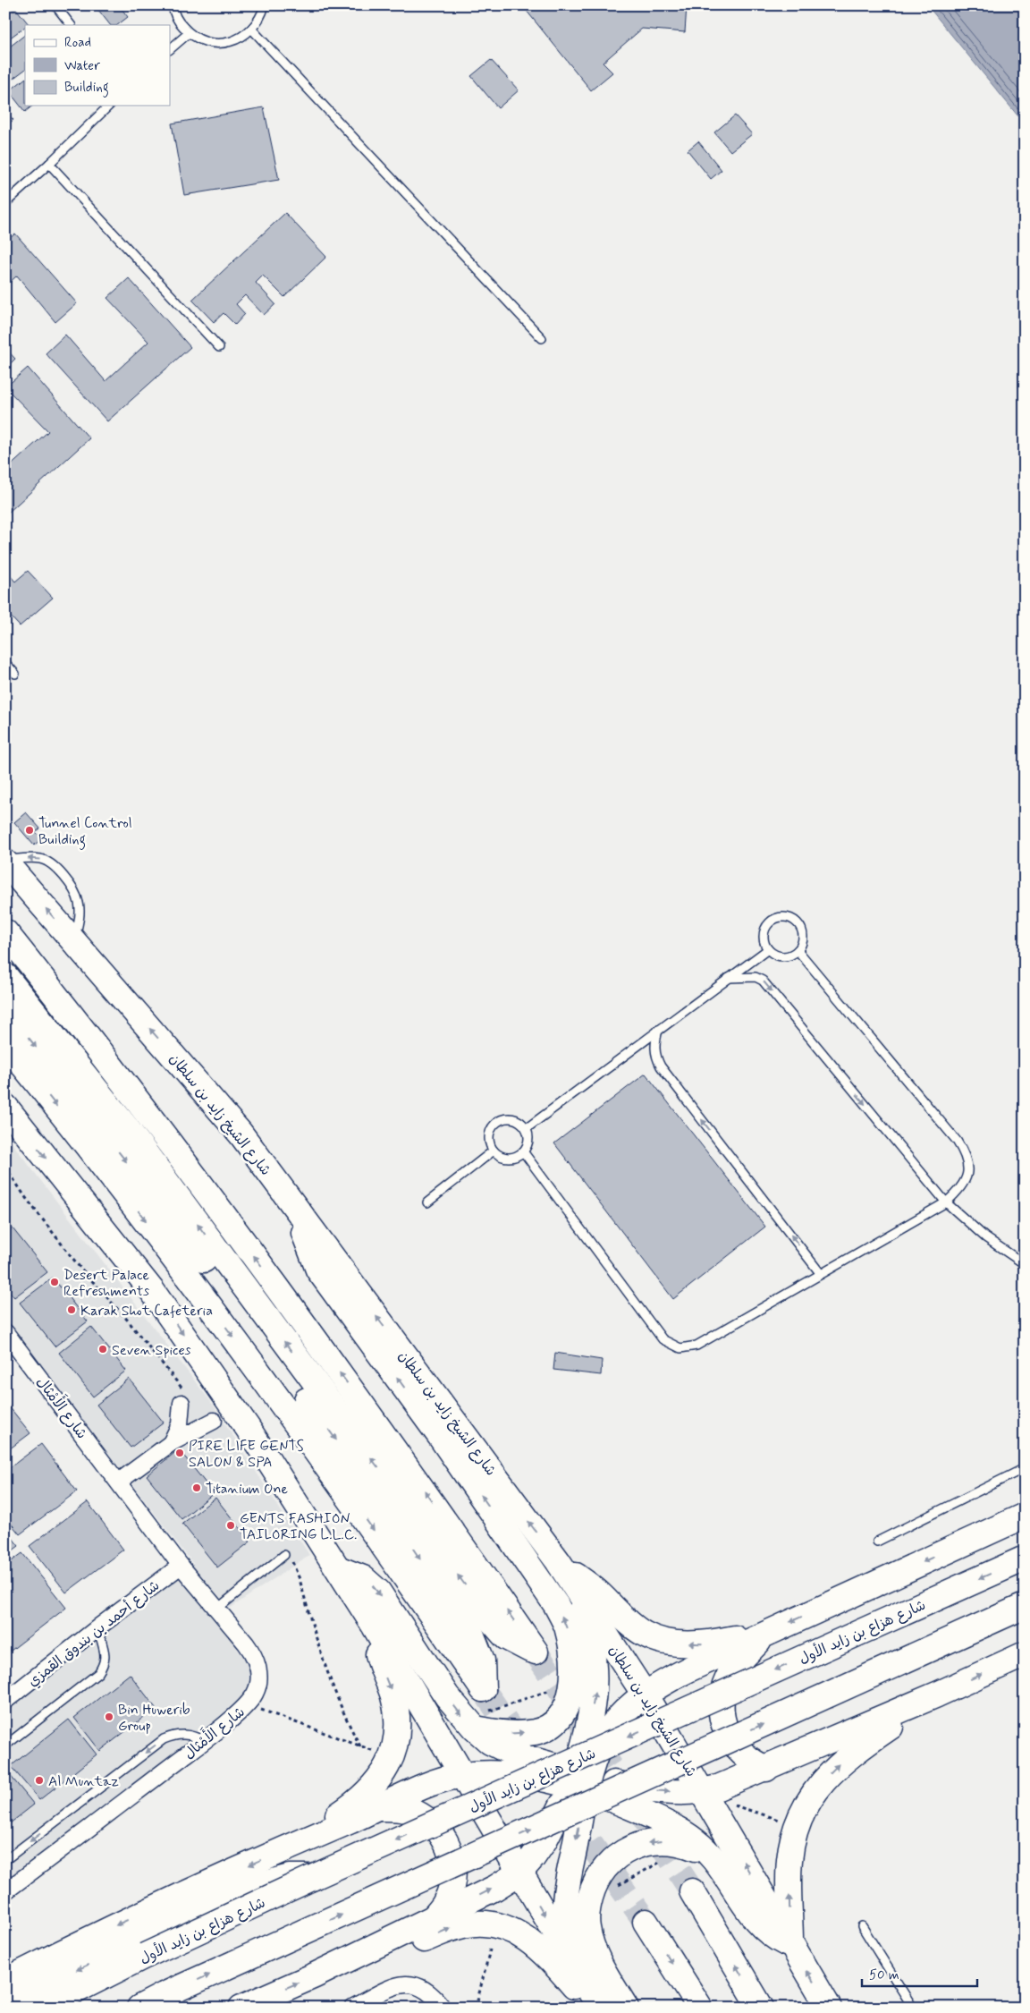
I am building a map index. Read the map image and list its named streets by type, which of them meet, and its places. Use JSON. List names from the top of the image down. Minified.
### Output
{"streets":{"main road":["شارع الشيخ زايد بن سلطان","شارع هزاع بن زايد الأول"],"street":["شارع الأَمْثال","شارع أحمد بن بندوق القمزي"]},"crossings":[["شارع الأَمْثال","شارع أحمد بن بندوق القمزي"]],"places":["Tunnel Control Building","Desert Palace Refreshments","Karak Shot Cafeteria","Seven Spices","PIRE LIFE GENTS SALON & SPA","Titanium One","GENTS FASHION TAILORING L.L.C.","Bin Huwerib Group","Al Muntaz"],"legend":["Road","Water","Building"],"scale_bar":"50 m"}
